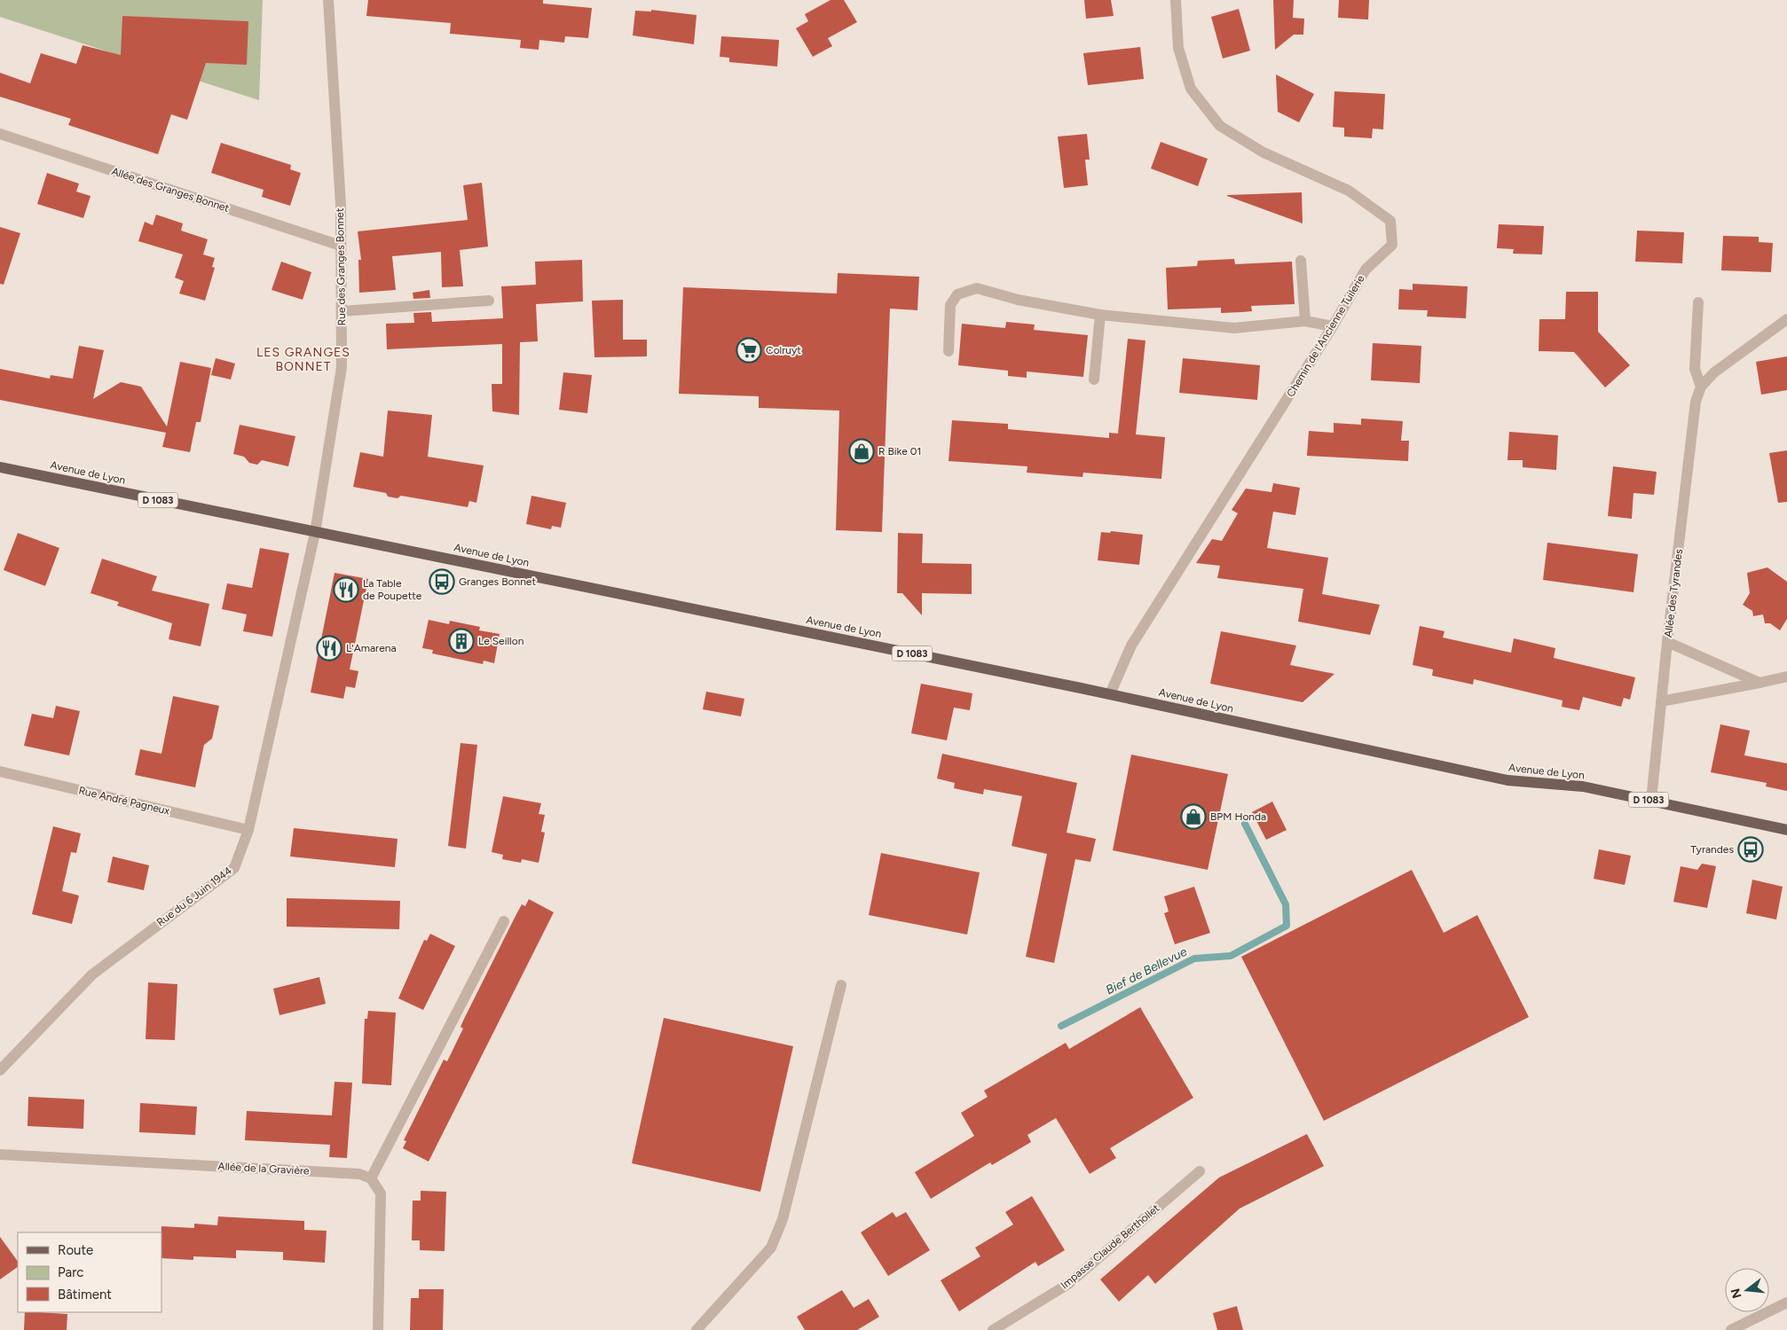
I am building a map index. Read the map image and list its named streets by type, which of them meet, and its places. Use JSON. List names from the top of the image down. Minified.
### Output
{"streets":{"main road":["Avenue de Lyon","D 1083"],"street":["Allée des Granges Bonnet","Rue des Granges Bonnet","Chemin de l'Ancienne Tuilerie","Allée des Tyrandes","Rue André Pagneux","Rue du 6 Juin 1944","Allée de la Gravière","Impasse Claude Berthollet"]},"crossings":[["Allée des Granges Bonnet","Rue des Granges Bonnet"],["Rue des Granges Bonnet","Avenue de Lyon"],["Rue des Granges Bonnet","Rue du 6 Juin 1944"],["Chemin de l'Ancienne Tuilerie","Avenue de Lyon"],["Avenue de Lyon","Allée des Tyrandes"],["Avenue de Lyon","Rue du 6 Juin 1944"],["Rue André Pagneux","Rue du 6 Juin 1944"]],"districts":["LES GRANGES BONNET"],"water":["Bief de Bellevue"],"places":{"supermarket":["Colruyt"],"shop":["R Bike 01","BPM Honda"],"bus stop":["Granges Bonnet","Tyrandes"],"restaurant":["La Table de Poupette","L'Amarena"],"building":["Le Seillon"]},"legend":["Route","Parc","Bâtiment"],"north":"left"}
